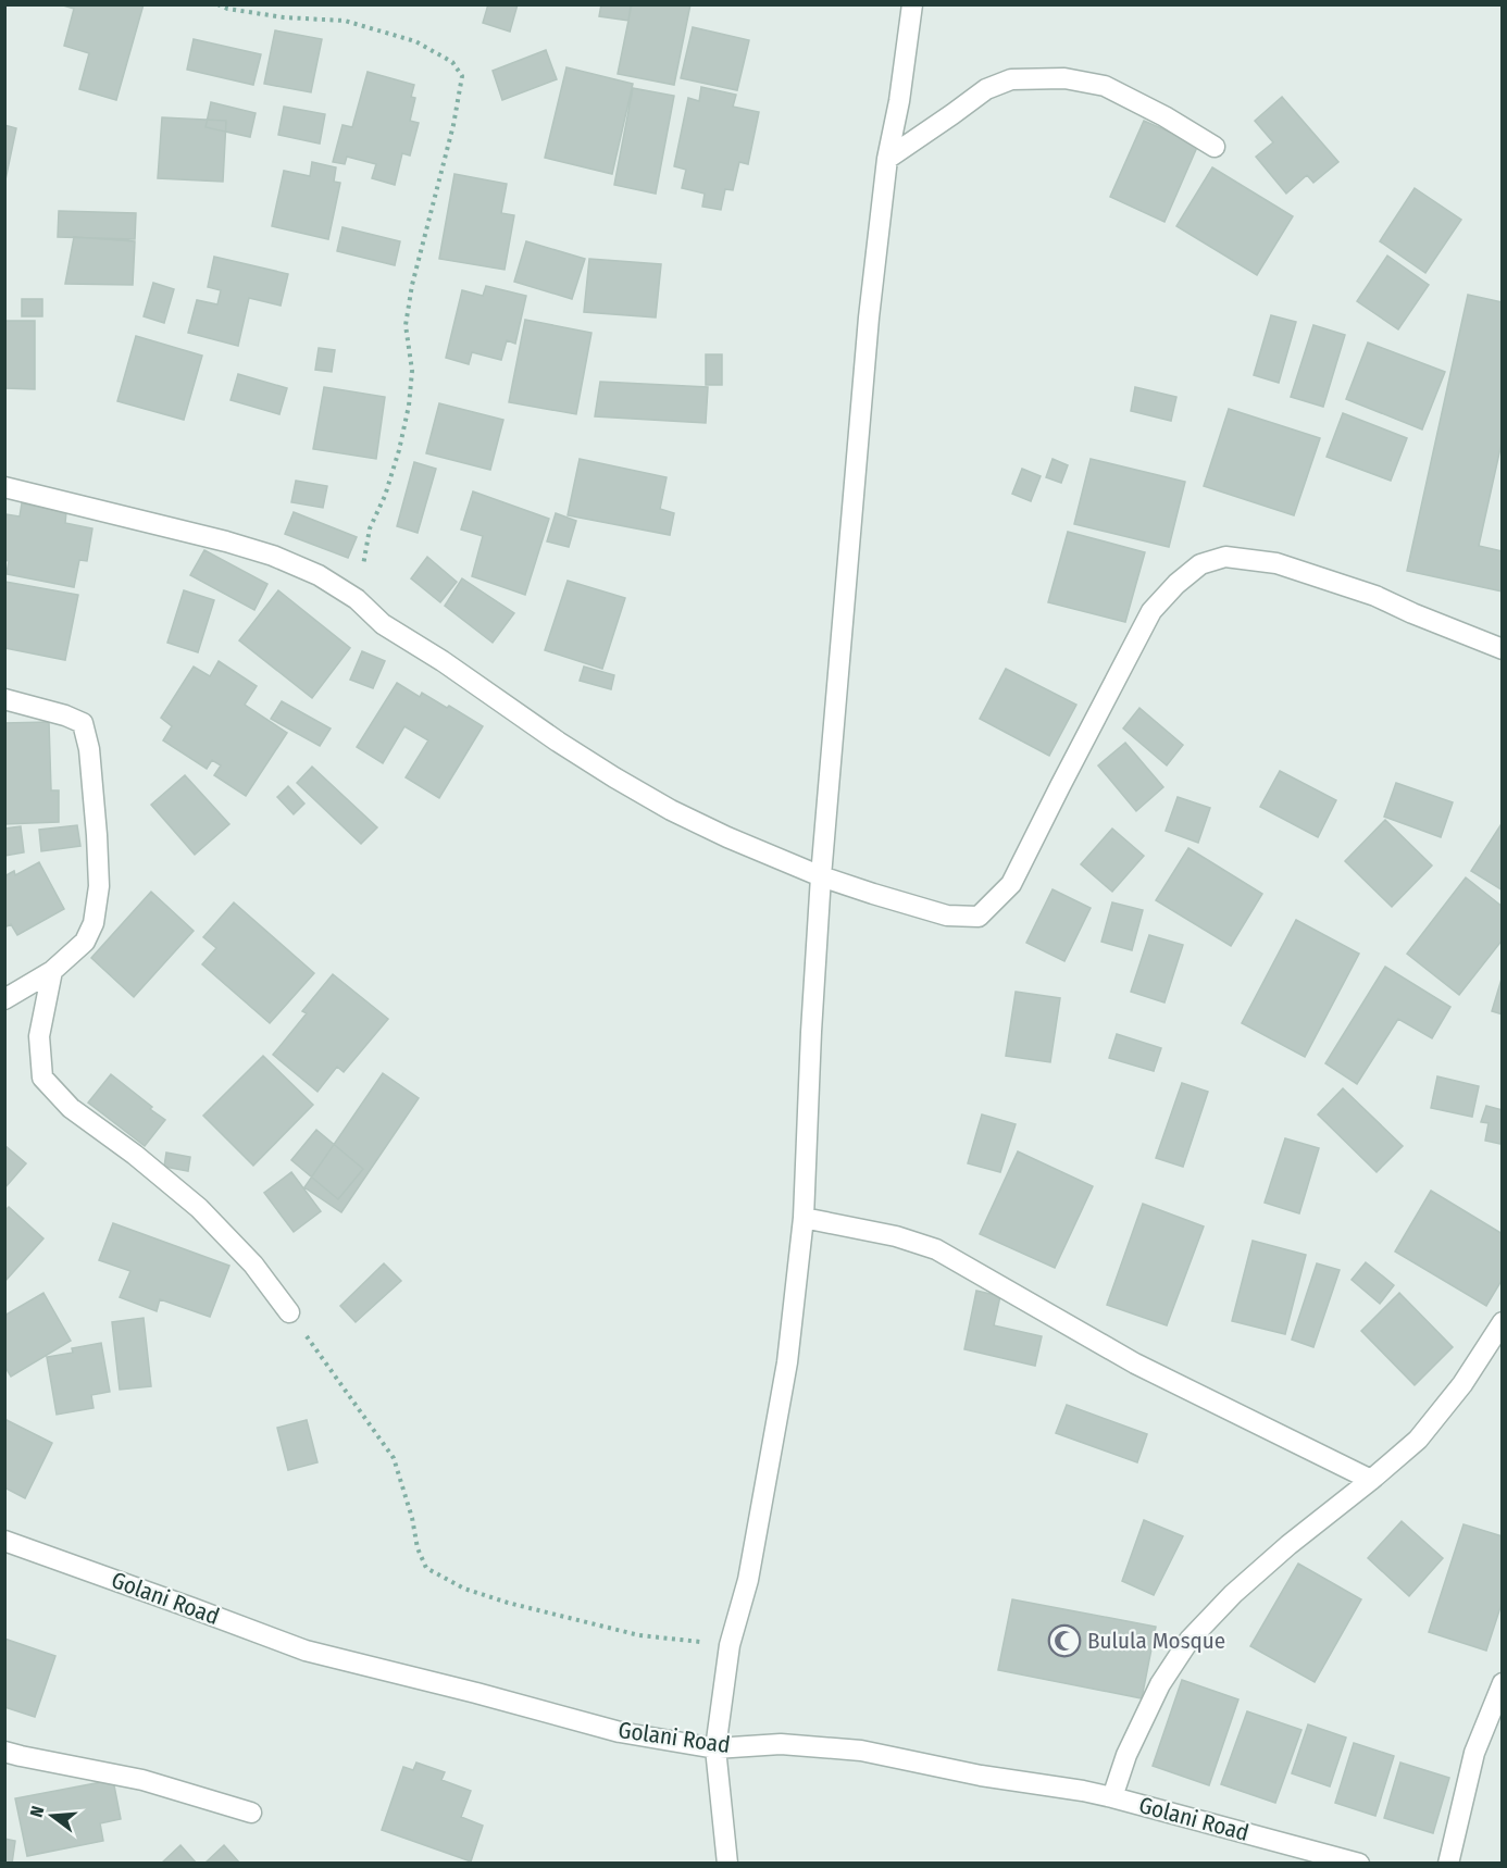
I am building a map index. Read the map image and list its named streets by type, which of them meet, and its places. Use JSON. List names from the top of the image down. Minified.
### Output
{"streets":{"street":["Golani Road"]},"places":{"mosque":["Bulula Mosque"]},"north":"left"}
